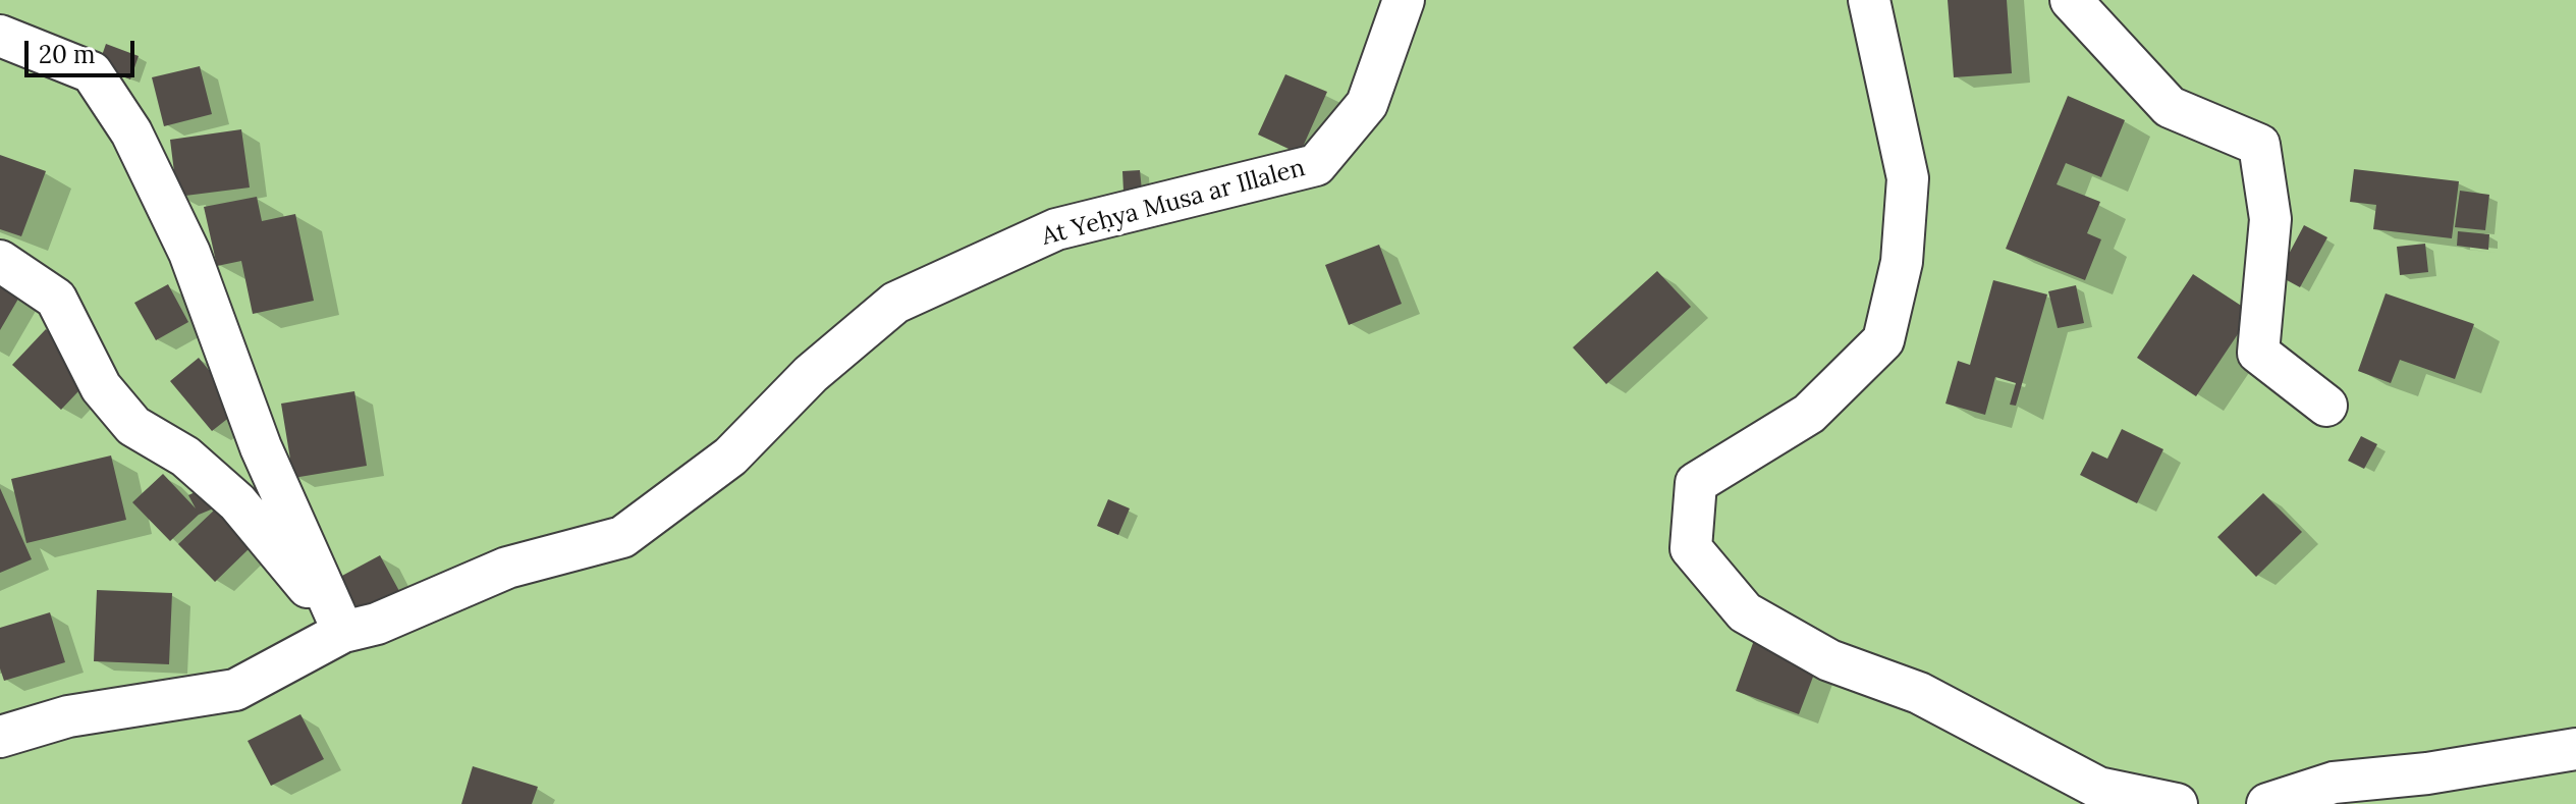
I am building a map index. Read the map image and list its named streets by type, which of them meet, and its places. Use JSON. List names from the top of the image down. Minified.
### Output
{"streets":{"street":["At Yeḥya Musa ar Illalen"]},"scale_bar":"20 m"}
